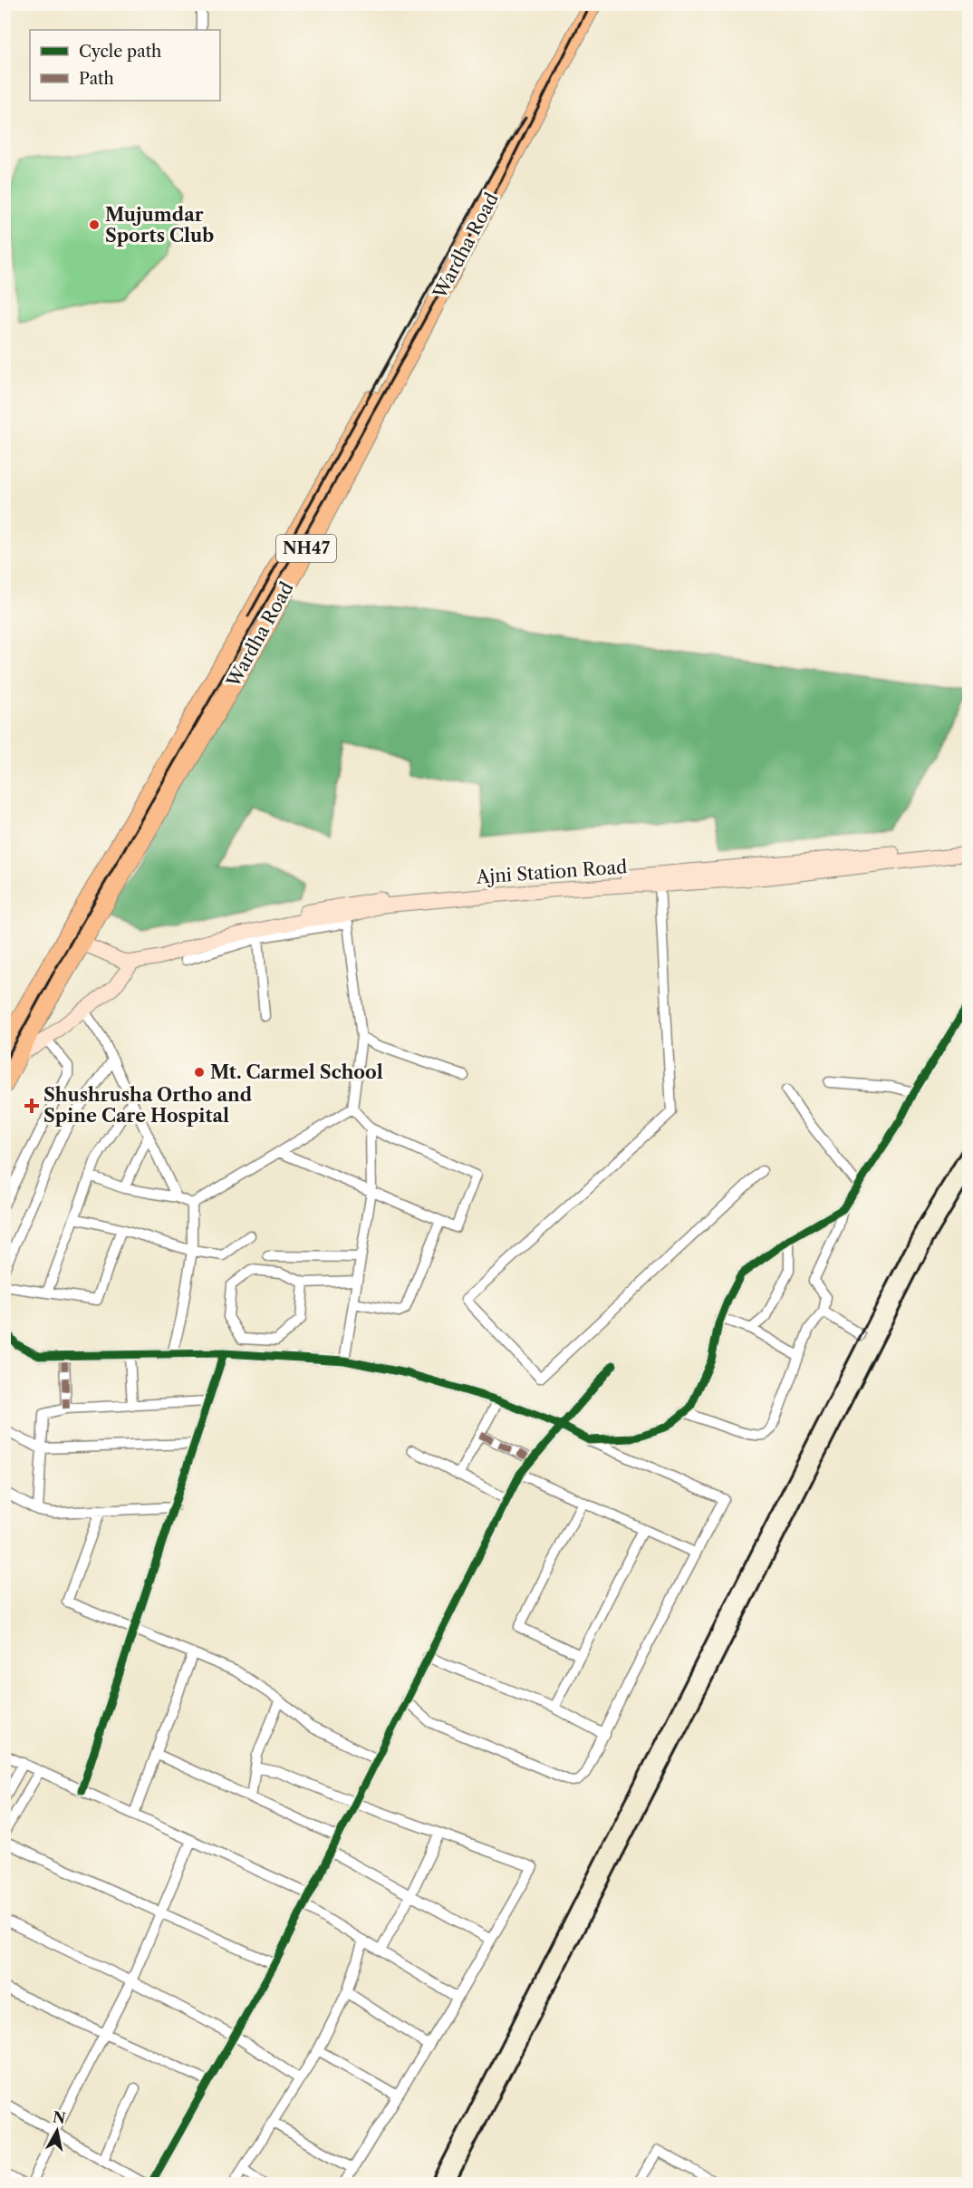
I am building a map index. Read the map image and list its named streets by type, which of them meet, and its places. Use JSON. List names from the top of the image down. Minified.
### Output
{"streets":{"highway":["Wardha Road","NH47"],"main road":["Ajni Station Road"]},"places":{"other":["Mujumdar Sports Club","Mt. Carmel School"],"health":["Shushrusha Ortho and Spine Care Hospital"]},"legend":["Cycle path","Path"],"north":"top"}
